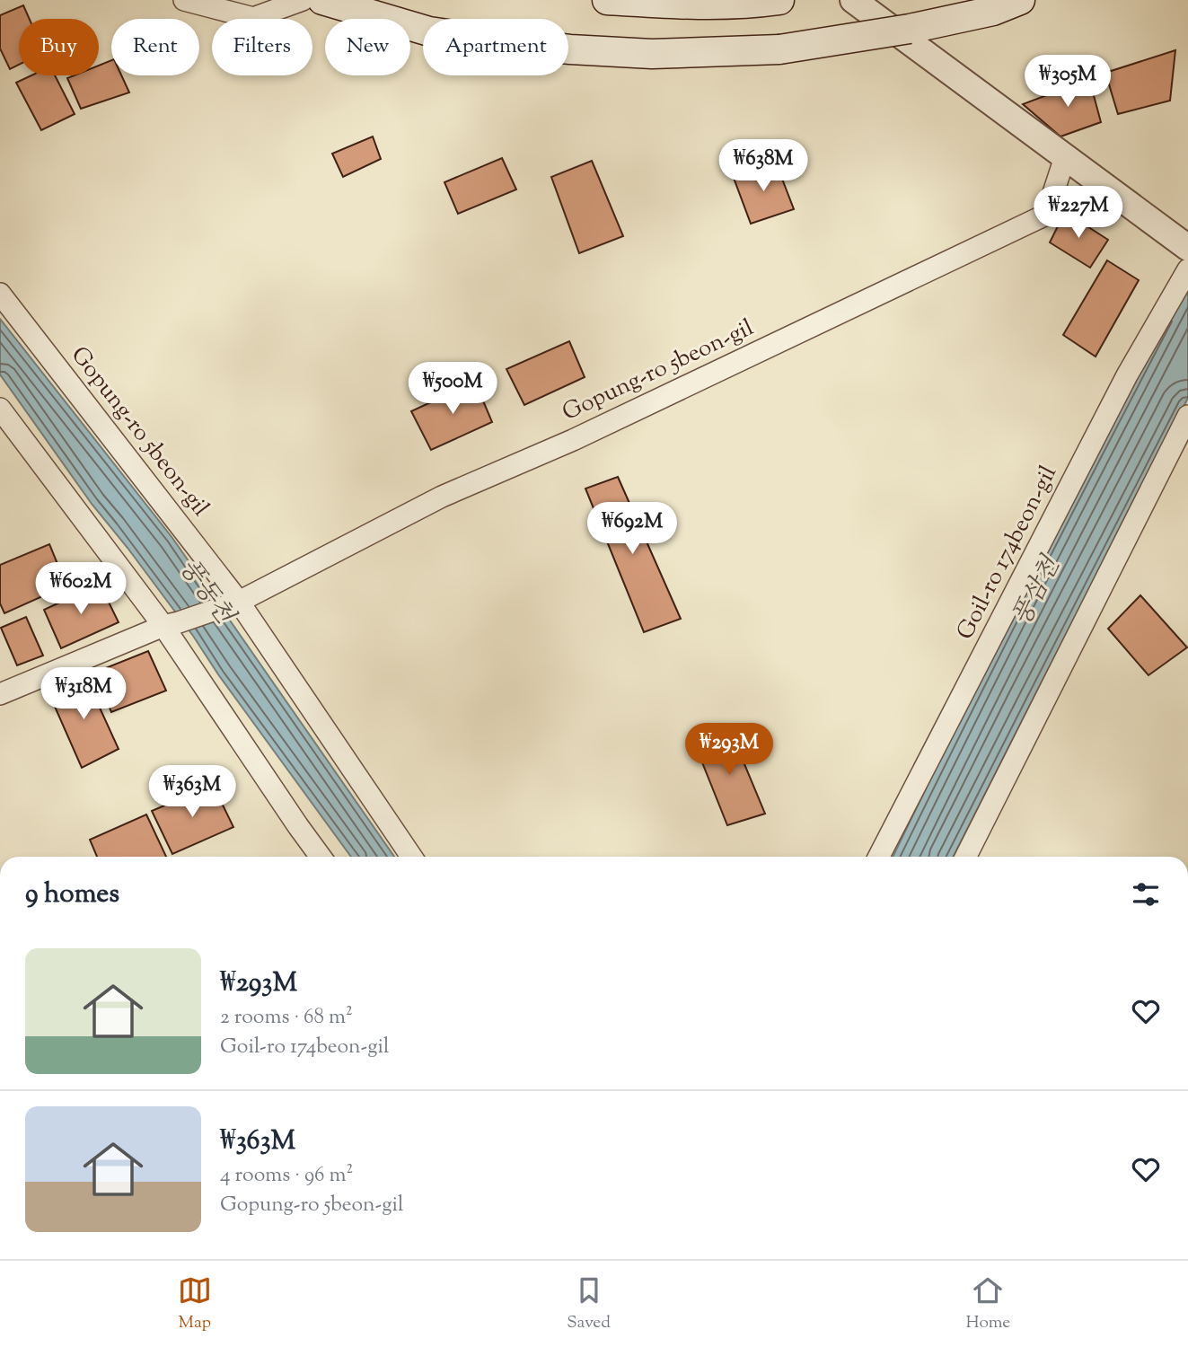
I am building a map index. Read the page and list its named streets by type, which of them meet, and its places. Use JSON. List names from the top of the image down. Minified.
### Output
{"streets":{"street":["Gopung-ro 5beon-gil","Goil-ro 174beon-gil"]},"water":["풍동천","풍삼천"],"page":{"chip":["Buy","Rent","Filters","New","Apartment"],"price":["₩305M","₩638M","₩227M","₩500M","₩692M","₩602M","₩318M","₩293M","₩363M"],"heading":"9 homes","list":[{"name":"₩293M","note":"2 rooms · 68 m² · Goil-ro 174beon-gil"},{"name":"₩363M","note":"4 rooms · 96 m² · Gopung-ro 5beon-gil"}],"tabs":["Map","Saved","Home"]}}
